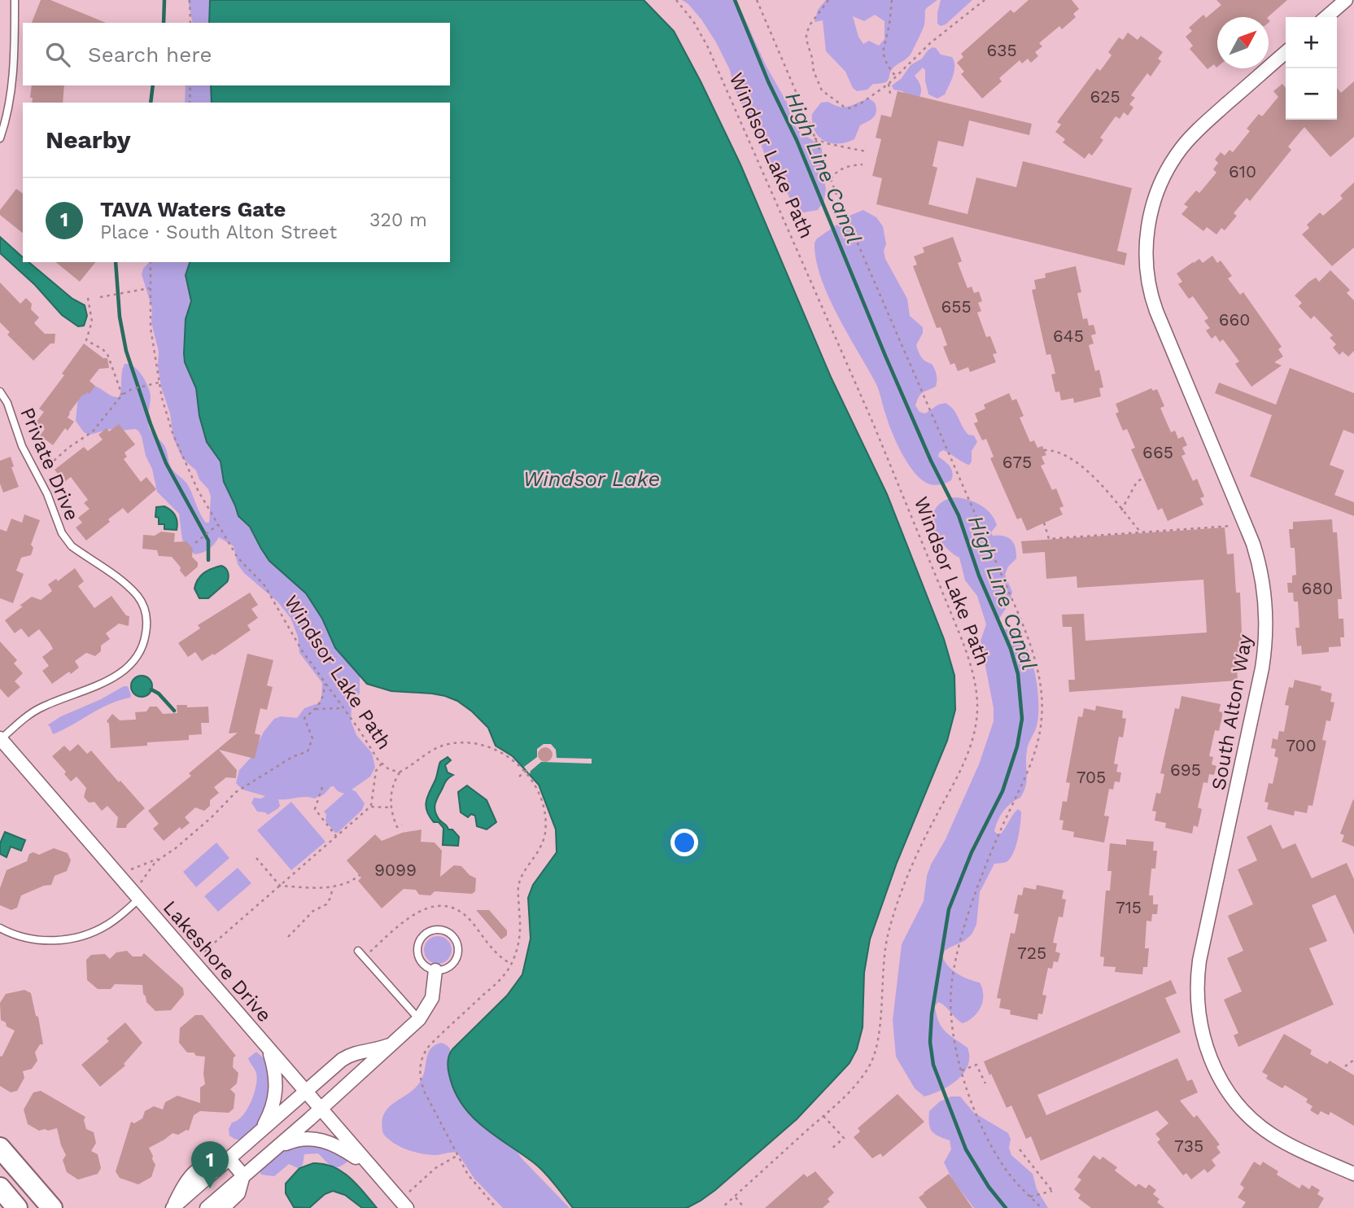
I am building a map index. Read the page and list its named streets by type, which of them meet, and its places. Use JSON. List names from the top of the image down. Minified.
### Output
{"streets":{"street":["South Alton Way","Lakeshore Drive"],"lane":["Private Drive"],"path":["Windsor Lake Path"]},"crossings":[["Private Drive","Lakeshore Drive"]],"water":["High Line Canal","Windsor Lake"],"house_numbers":["635","625","610","655","660","645","665","675","680","700","695","705","9099","715","725","735"],"north":"top right","page":{"map_buttons":["+","−"],"search":"Search here","heading":"Nearby","list":[{"mark":"1","name":"TAVA Waters Gate","note":"Place · South Alton Street","value":"320 m"}],"pins":"1"}}
